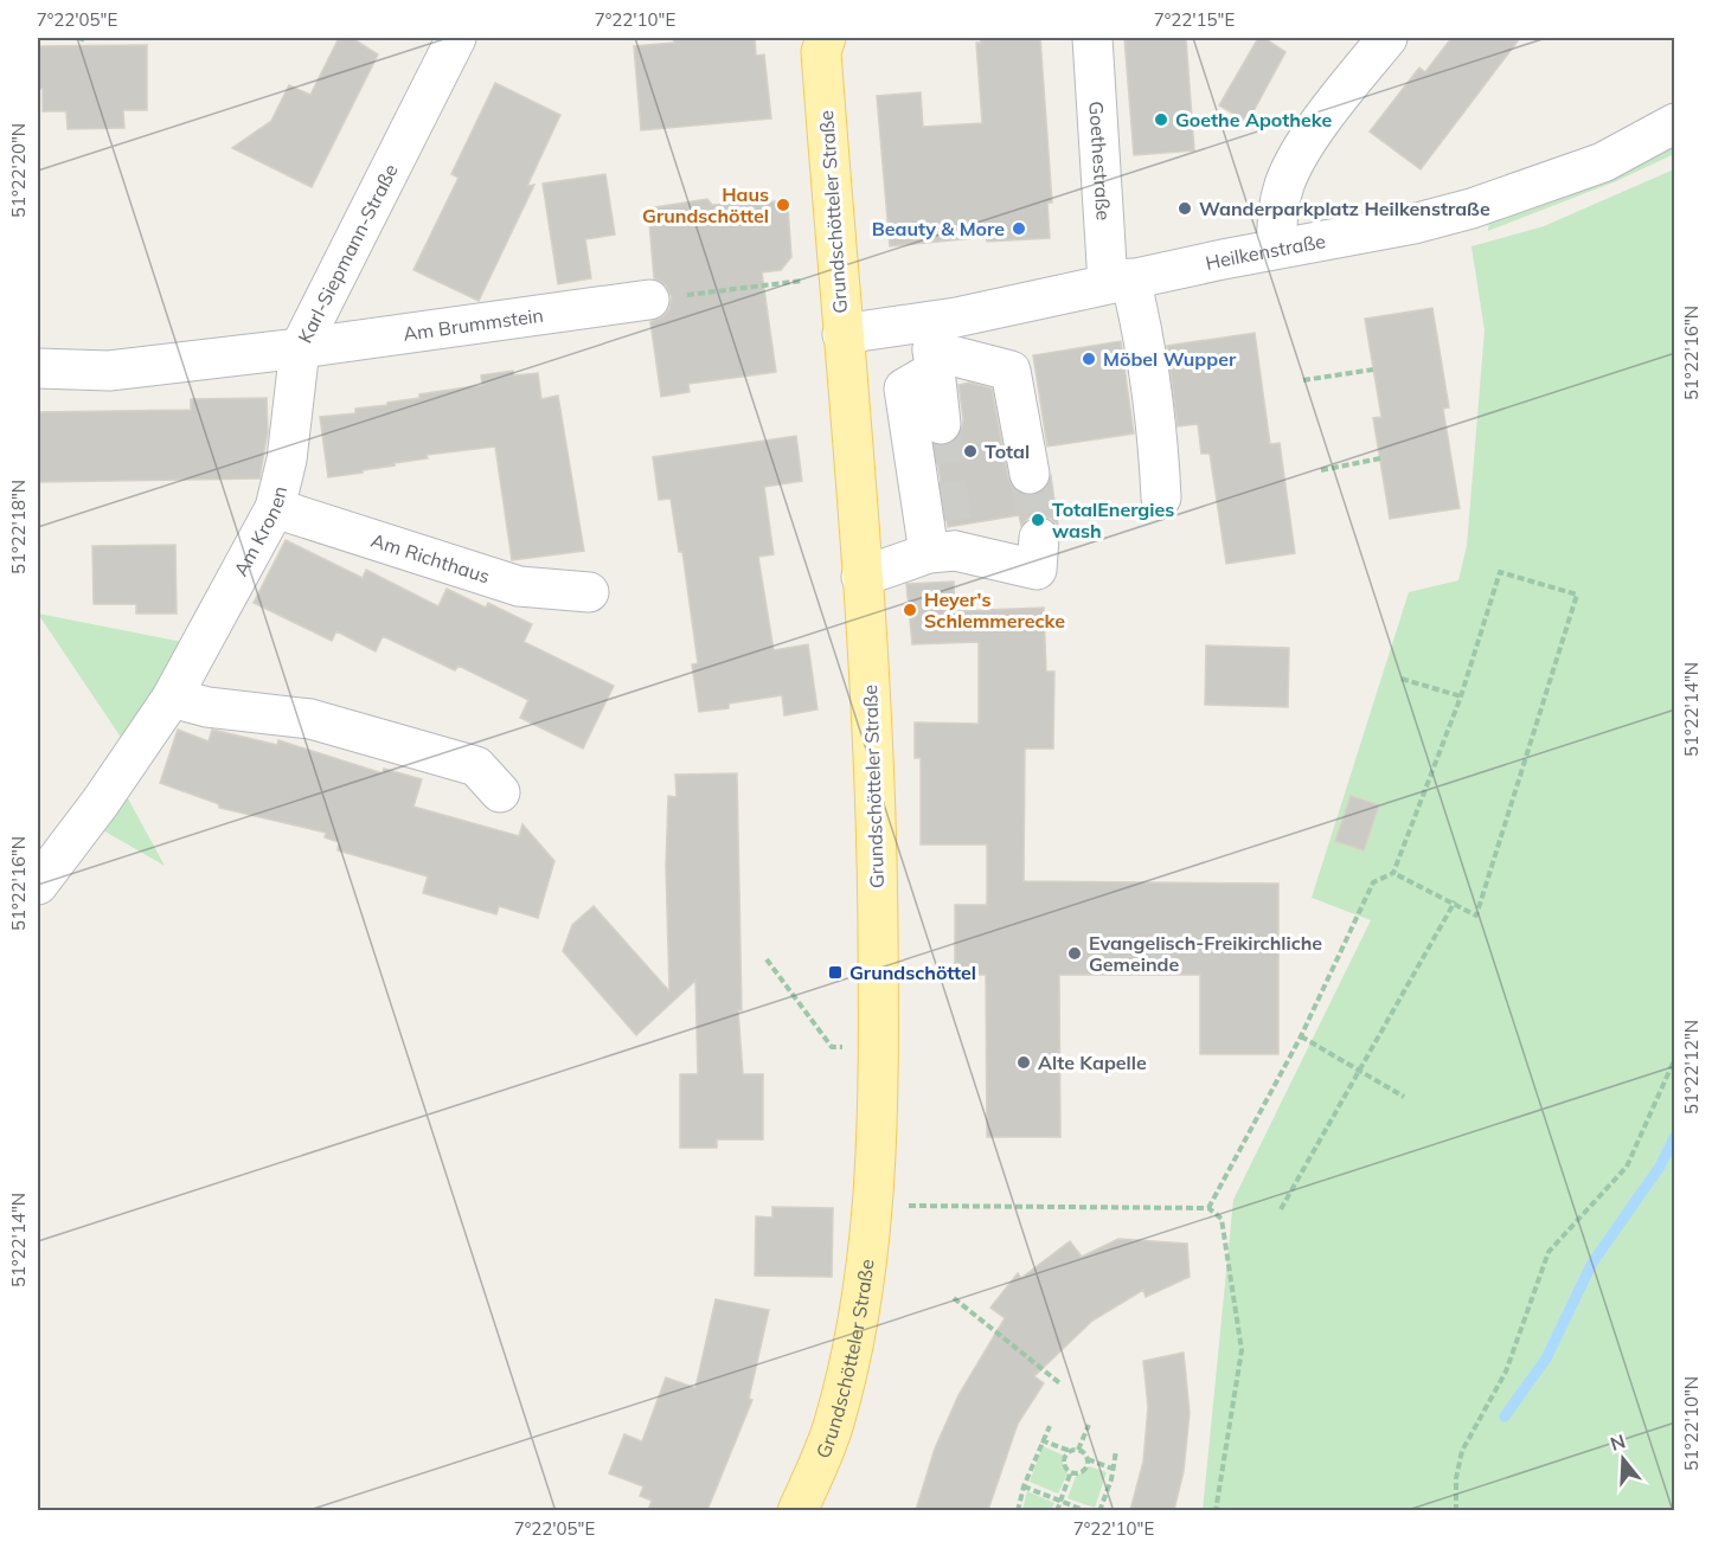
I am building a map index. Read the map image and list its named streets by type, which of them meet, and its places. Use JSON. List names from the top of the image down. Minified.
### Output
{"streets":{"main road":["Grundschötteler Straße"],"street":["Goethestraße","Karl-Siepmann-Straße","Heilkenstraße","Am Brummstein","Am Kronen","Am Richthaus"]},"crossings":[["Goethestraße","Heilkenstraße"],["Grundschötteler Straße","Heilkenstraße"],["Karl-Siepmann-Straße","Am Brummstein"],["Karl-Siepmann-Straße","Am Kronen"],["Am Brummstein","Am Kronen"],["Am Kronen","Am Richthaus"]],"places":{"other":["Goethe Apotheke","Haus Grundschöttel","Wanderparkplatz Heilkenstraße","Beauty & More","Möbel Wupper","Total","TotalEnergies wash","Heyer's Schlemmerecke","Evangelisch-Freikirchliche Gemeinde","Alte Kapelle"],"transit":["Grundschöttel"]},"north":"top","coordinates":["7°22'05\"E","7°22'10\"E","7°22'15\"E","51°22'20\"N","51°22'16\"N","51°22'18\"N","51°22'14\"N","51°22'12\"N","51°22'10\"N"]}
